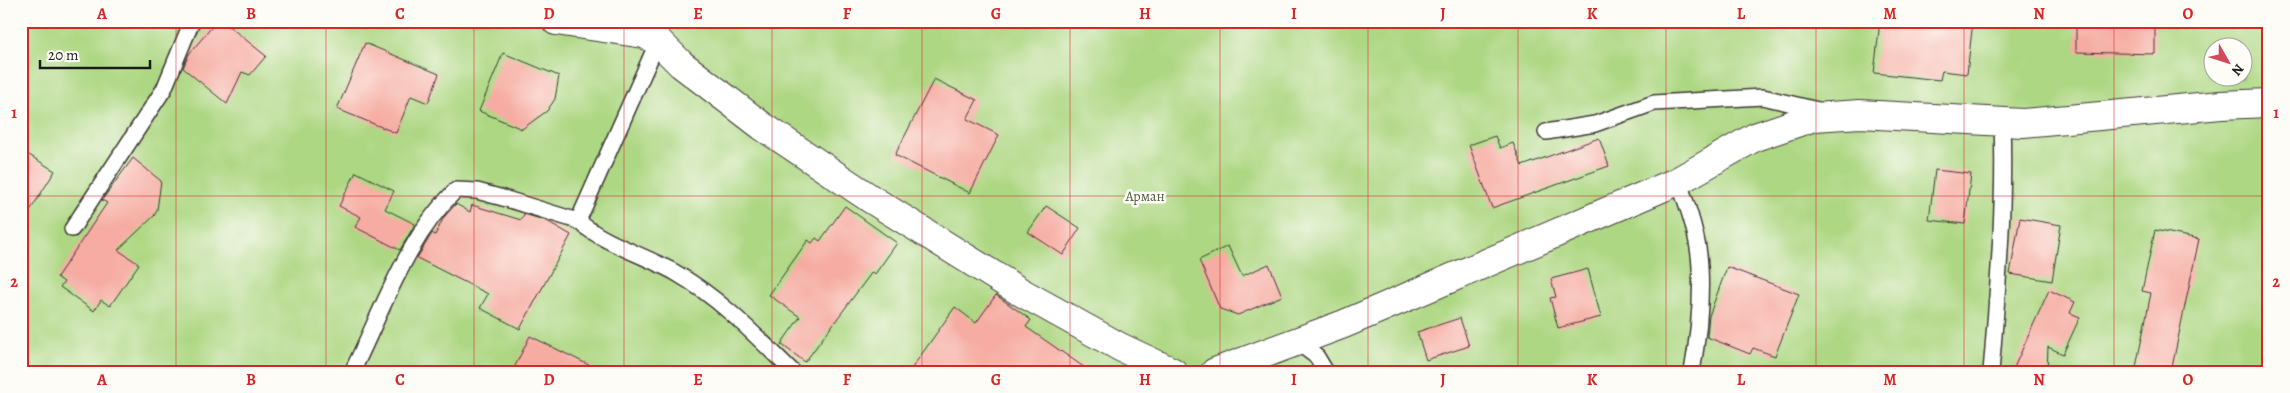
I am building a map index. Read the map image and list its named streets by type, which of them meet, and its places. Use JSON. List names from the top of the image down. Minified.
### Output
{"parks":["Арман"],"scale_bar":"20 m","north":"bottom right","grid":{"columns":["A","B","C","D","E","F","G","H","I","J","K","L","M","N","O"],"rows":["1","2"]}}
